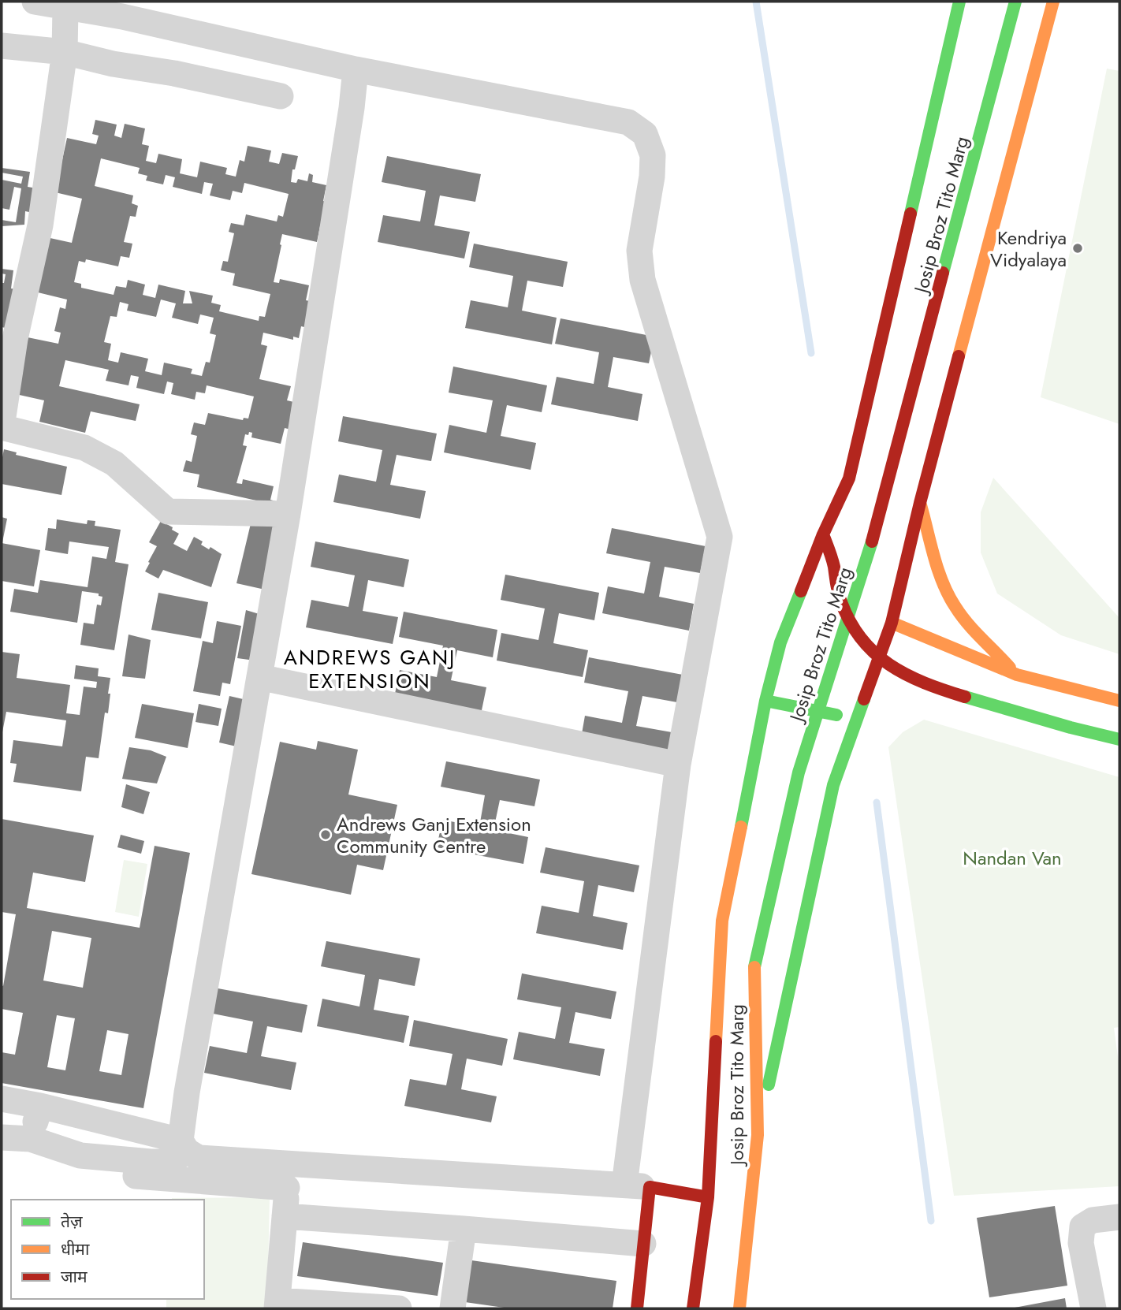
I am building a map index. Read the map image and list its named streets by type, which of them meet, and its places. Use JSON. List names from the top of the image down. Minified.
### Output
{"streets":{"main road":["Josip Broz Tito Marg"]},"districts":["ANDREWS GANJ EXTENSION"],"parks":["Nandan Van"],"places":["Kendriya Vidyalaya","Andrews Ganj Extension Community Centre"],"legend":["तेज़","धीमा","जाम"]}
